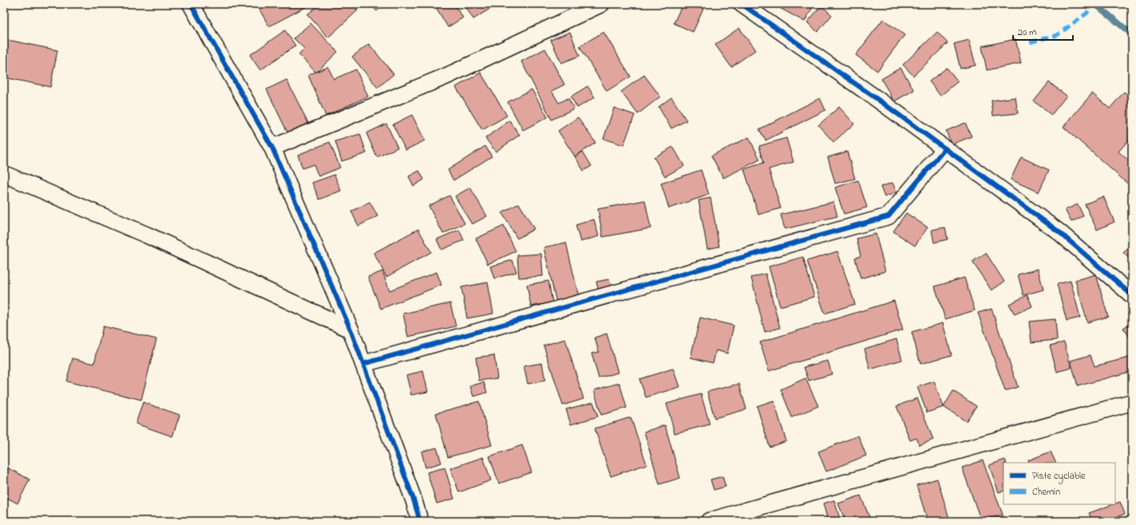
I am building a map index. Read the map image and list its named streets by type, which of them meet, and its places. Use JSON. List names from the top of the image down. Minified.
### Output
{"legend":["Piste cyclable","Chemin"],"scale_bar":"20 m"}
